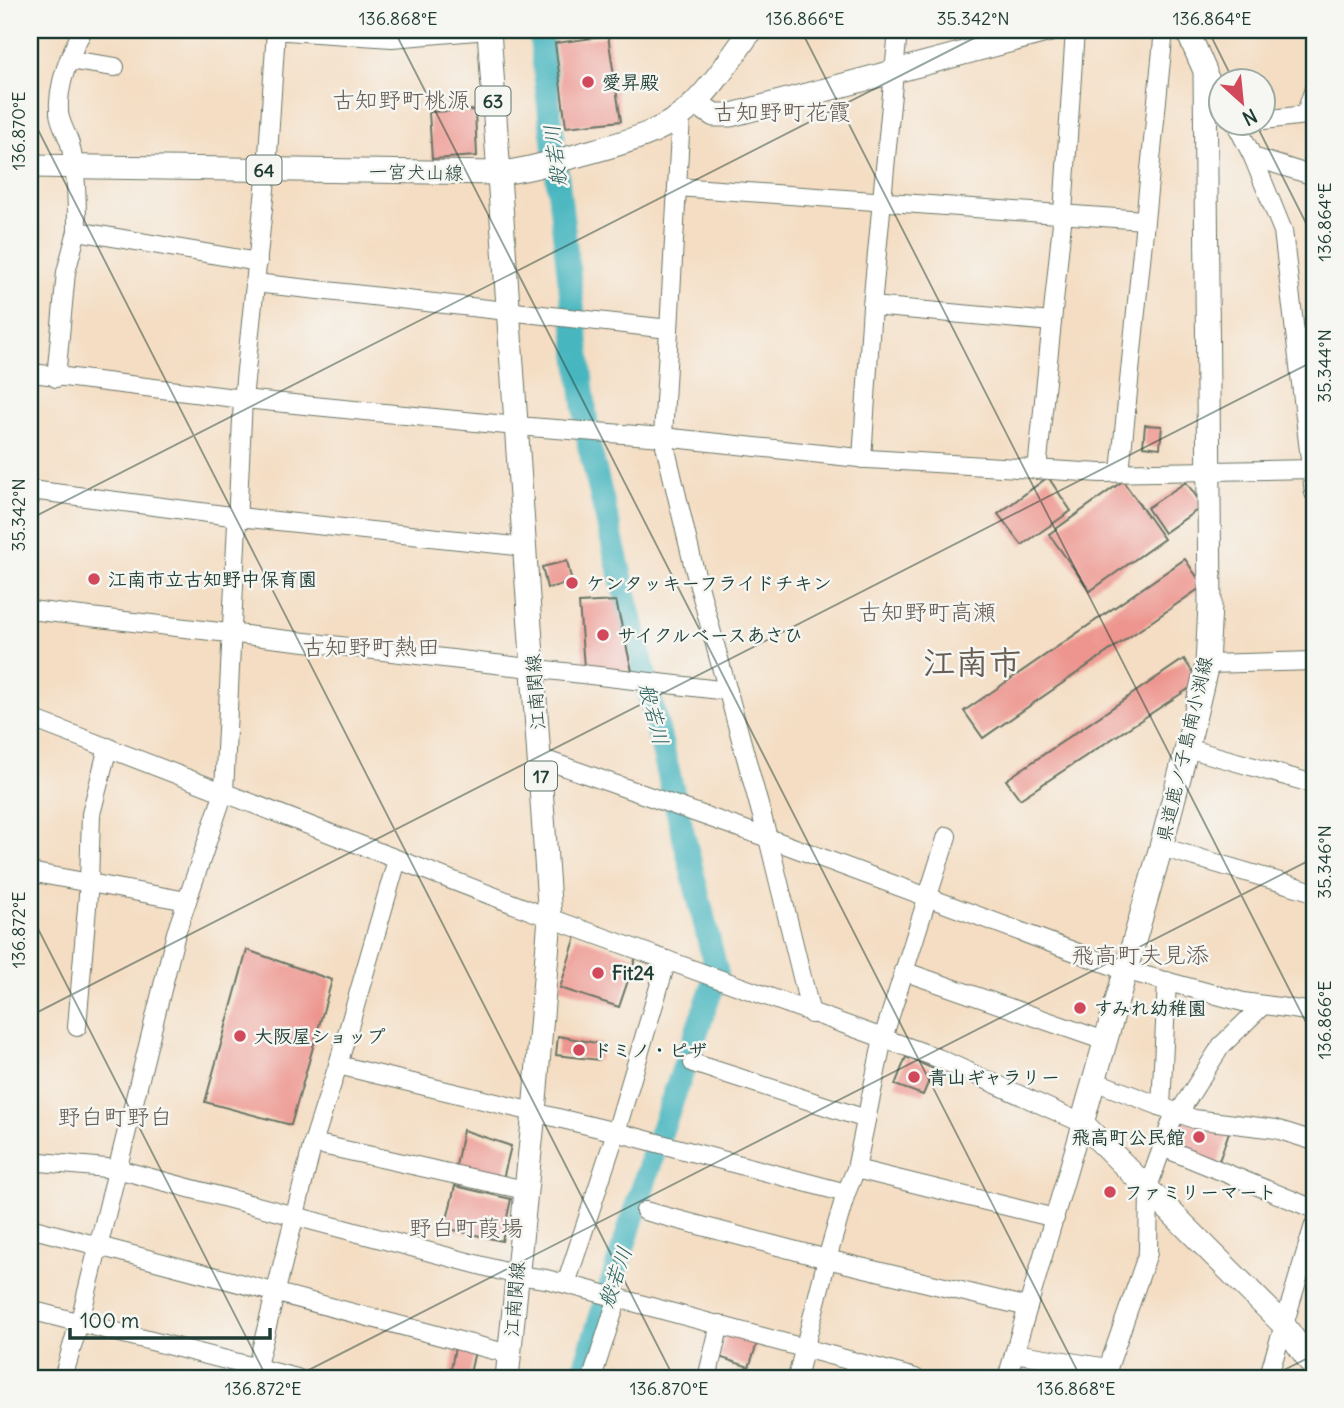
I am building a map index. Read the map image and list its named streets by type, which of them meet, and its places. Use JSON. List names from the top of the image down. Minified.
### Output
{"streets":{"main road":["63","64","一宮犬山線","江南関線","県道鹿ノ子島南小渕線","17"]},"crossings":[["63","一宮犬山線"],["63","江南関線"],["一宮犬山線","江南関線"]],"districts":["古知野町桃源","古知野町花霞","古知野町高瀬","古知野町熱田","江南市","飛高町夫見添","野白町野白","野白町葭場"],"water":["般若川"],"places":["愛昇殿","江南市立古知野中保育園","ケンタッキーフライドチキン","サイクルベースあさひ","Fit24","すみれ幼稚園","大阪屋ショップ","ドミノ・ピザ","青山ギャラリー","飛高町公民館","ファミリーマート"],"scale_bar":"100 m","north":"bottom right","coordinates":["136.868°E","136.866°E","35.342°N","136.864°E","136.870°E","35.344°N","35.346°N","136.872°E"]}
